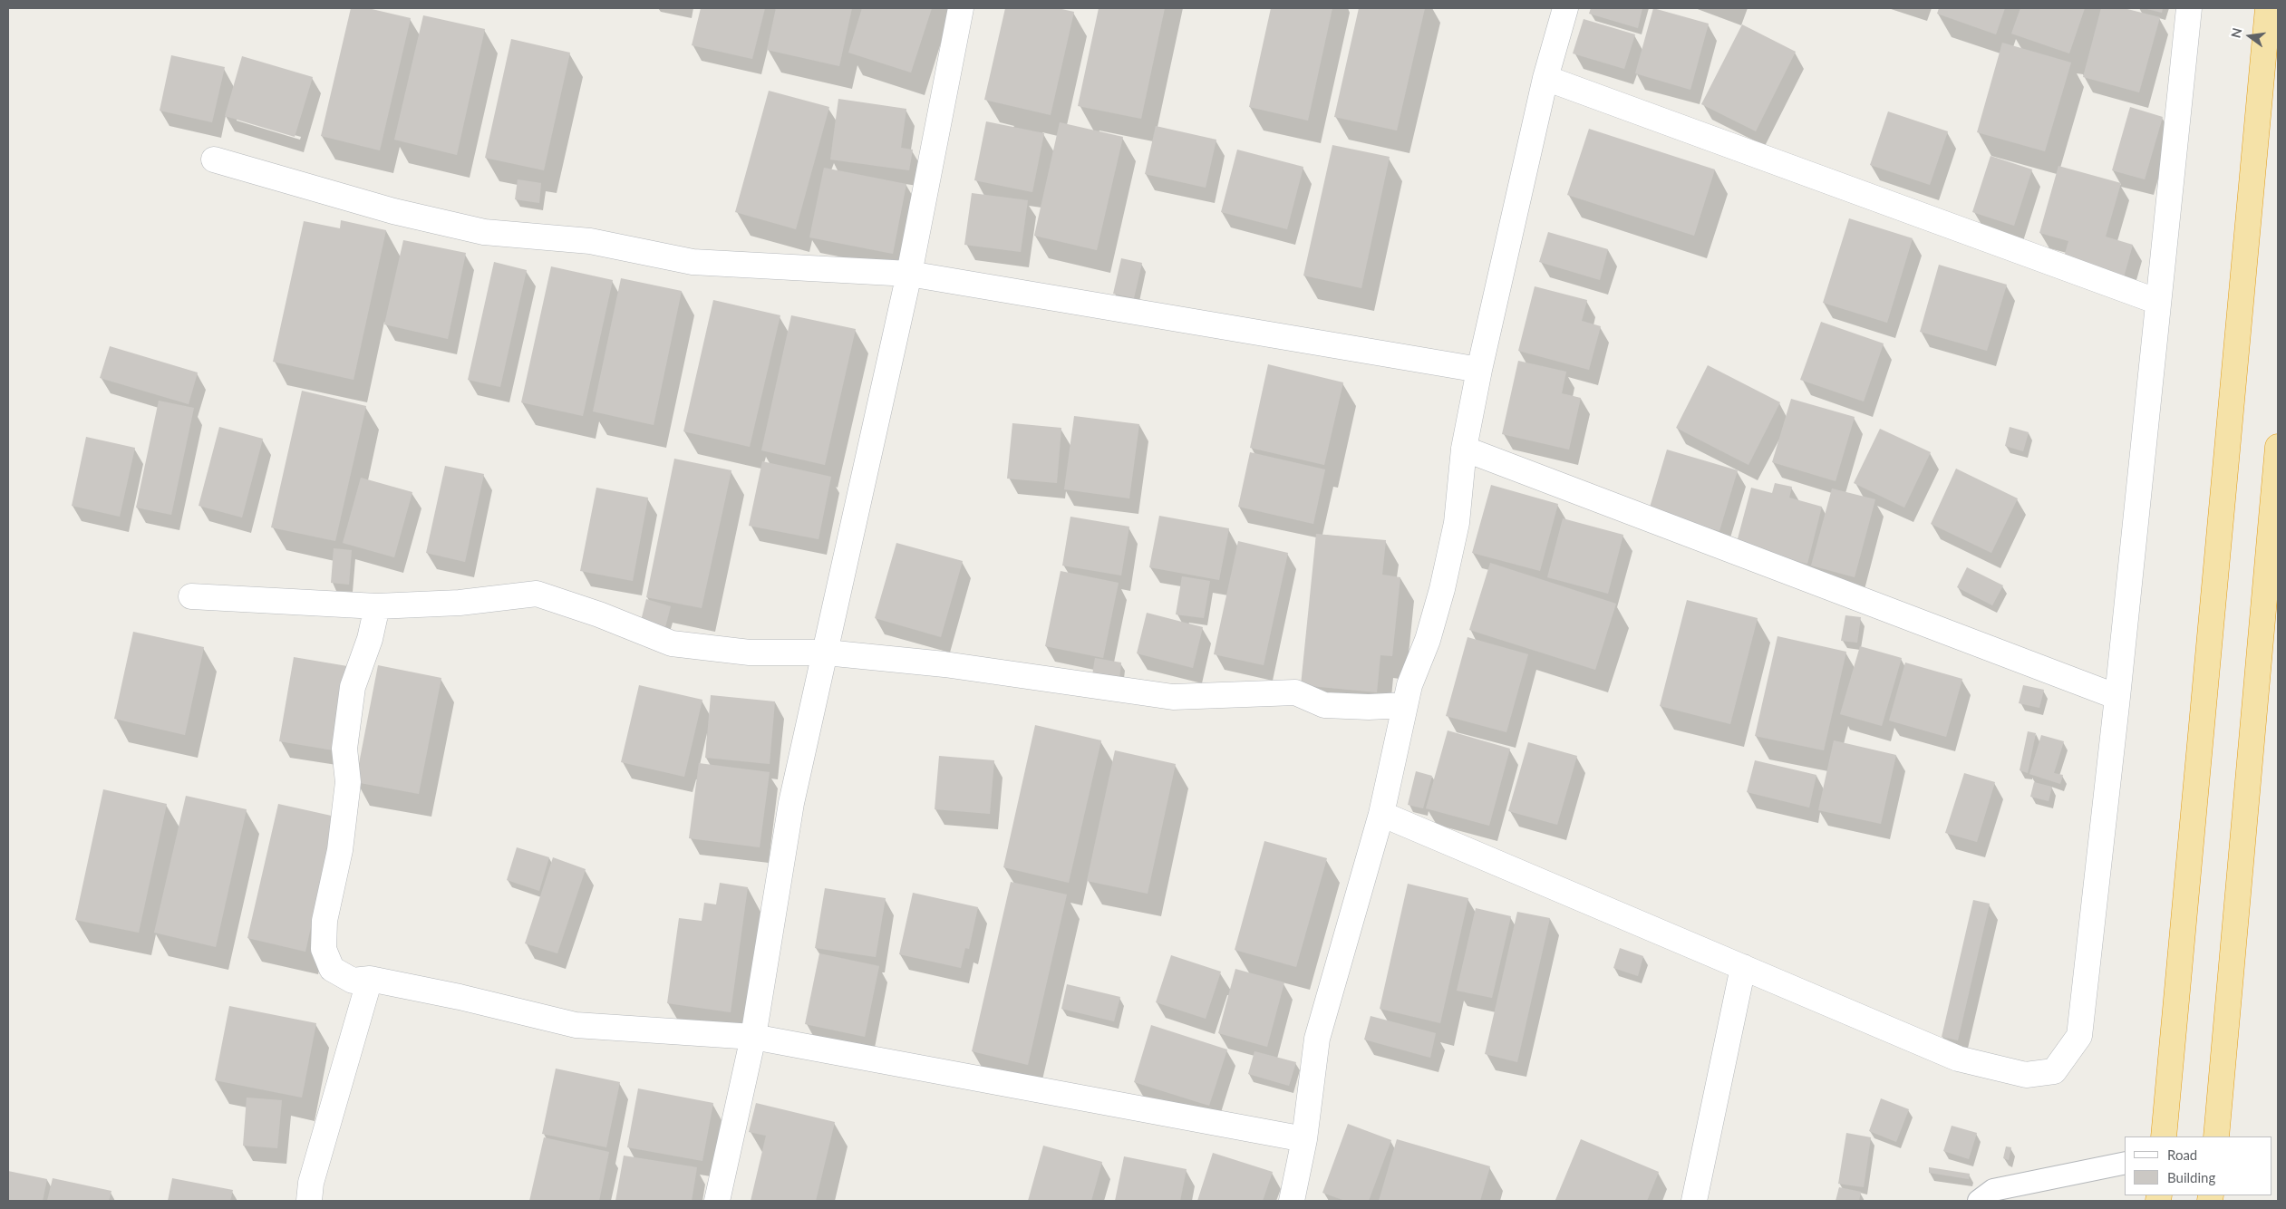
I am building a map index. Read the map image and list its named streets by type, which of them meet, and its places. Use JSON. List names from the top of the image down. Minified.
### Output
{"legend":["Road","Building"],"north":"left"}
